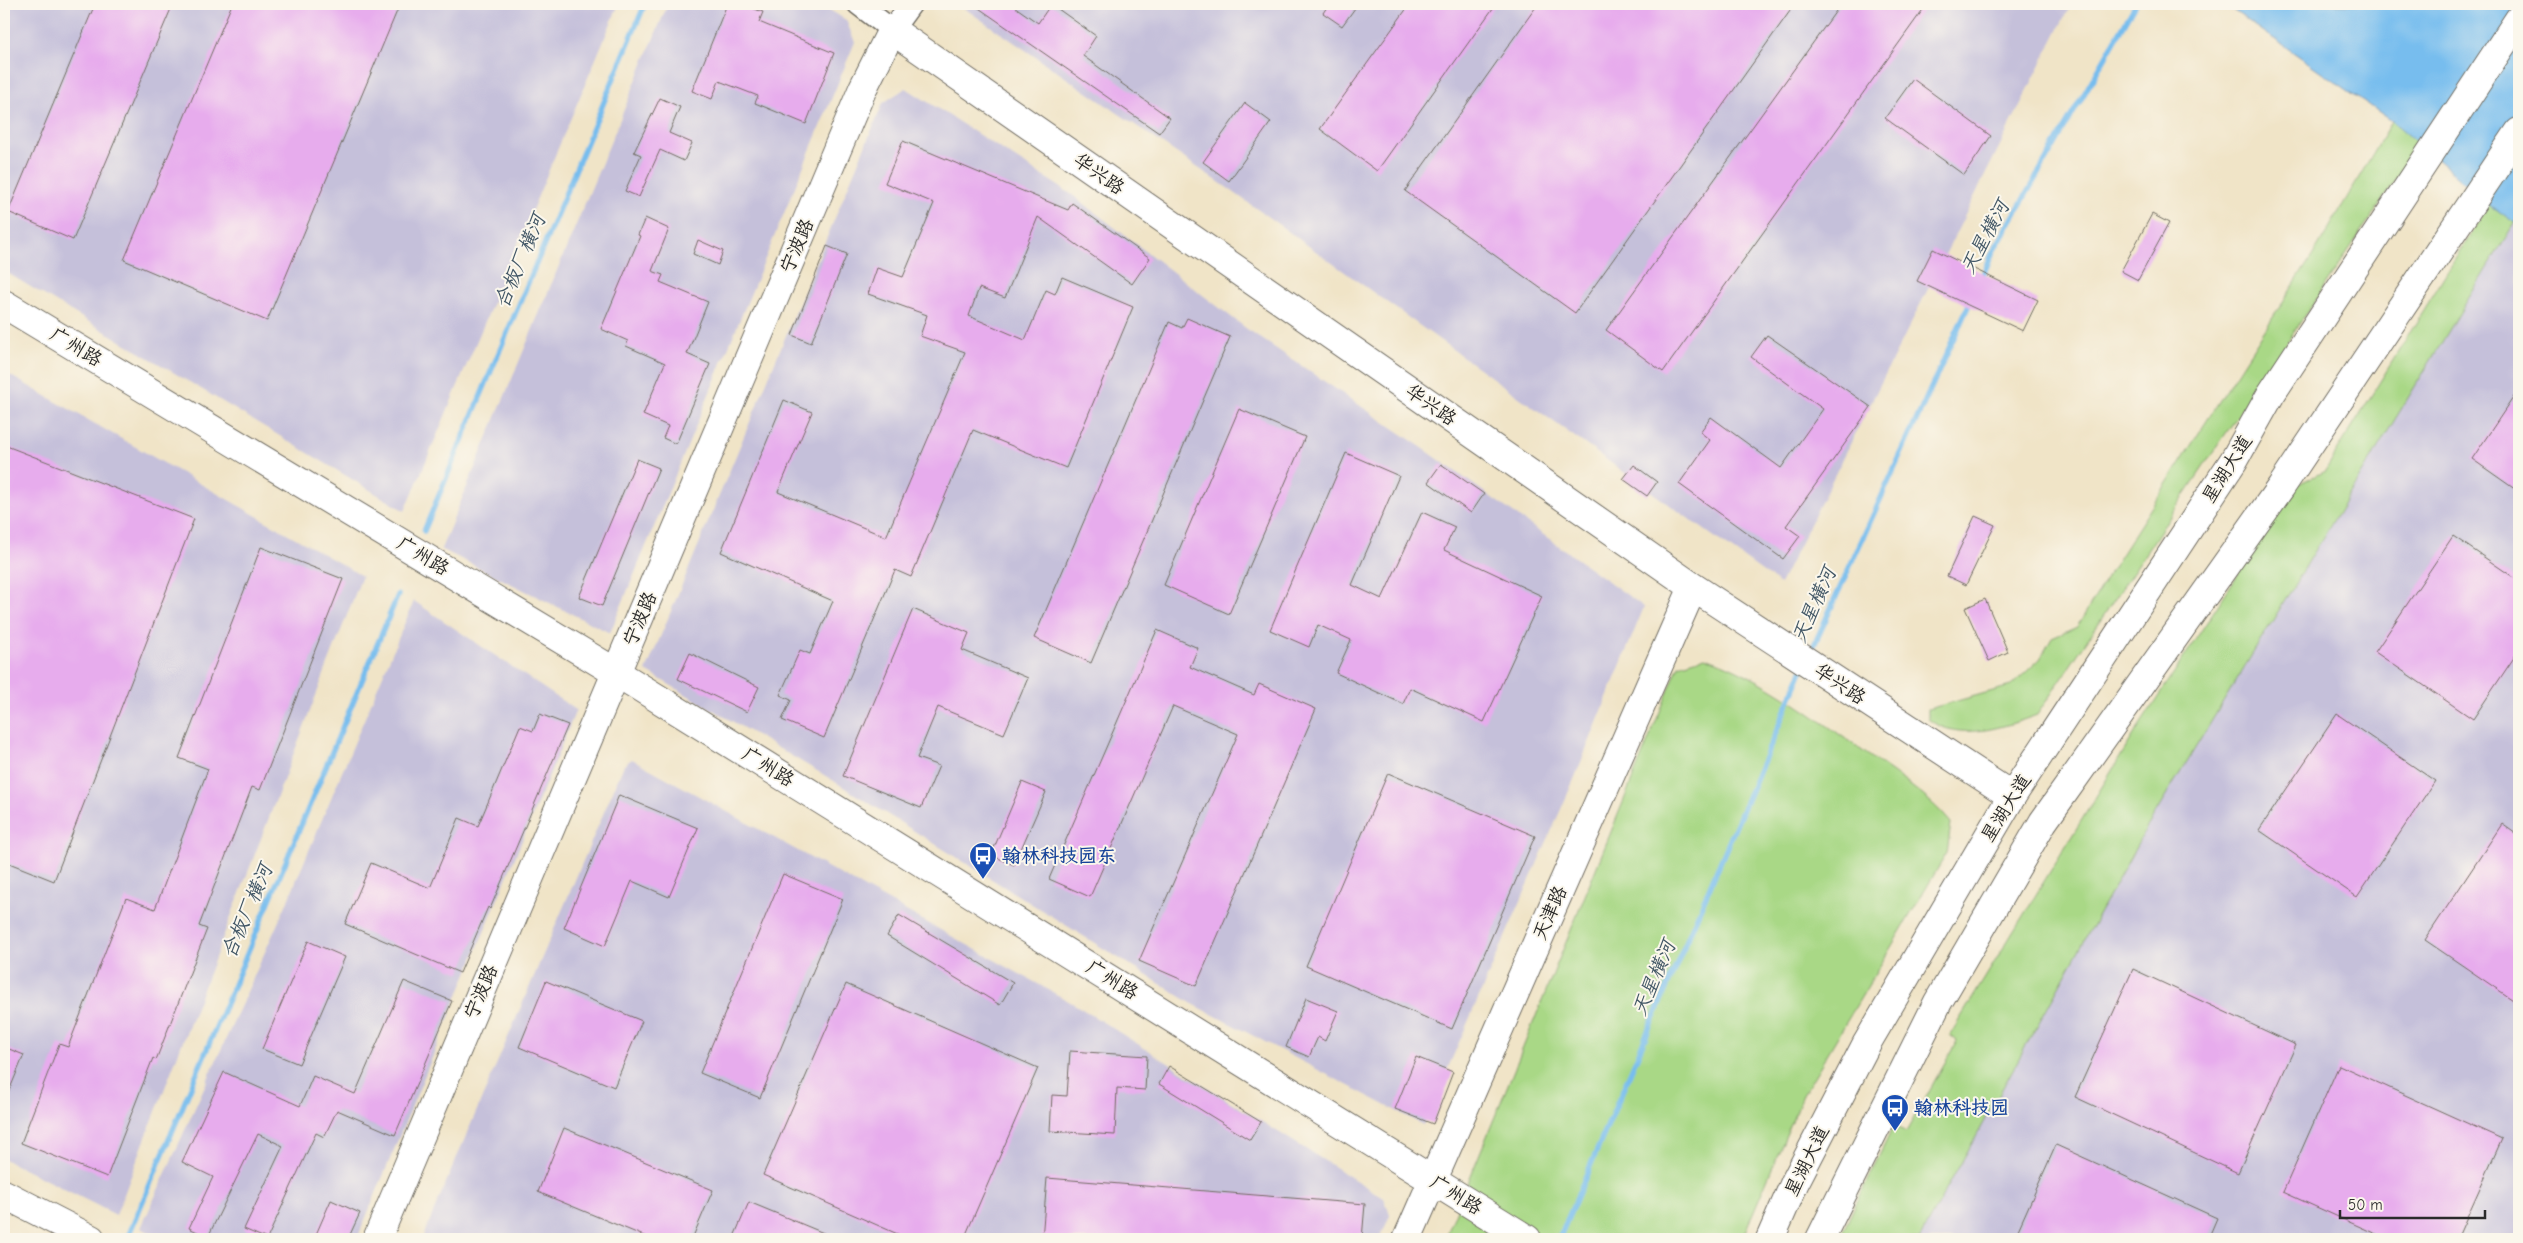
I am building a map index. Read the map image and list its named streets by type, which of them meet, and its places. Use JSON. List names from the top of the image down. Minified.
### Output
{"streets":{"street":["华兴路","宁波路","广州路","星湖大道","天津路"]},"crossings":[["华兴路","宁波路"],["华兴路","星湖大道"],["华兴路","天津路"],["宁波路","广州路"],["广州路","天津路"]],"water":["天星横河","合板厂横河"],"places":{"bus stop":["翰林科技园东","翰林科技园"]},"scale_bar":"50 m"}
